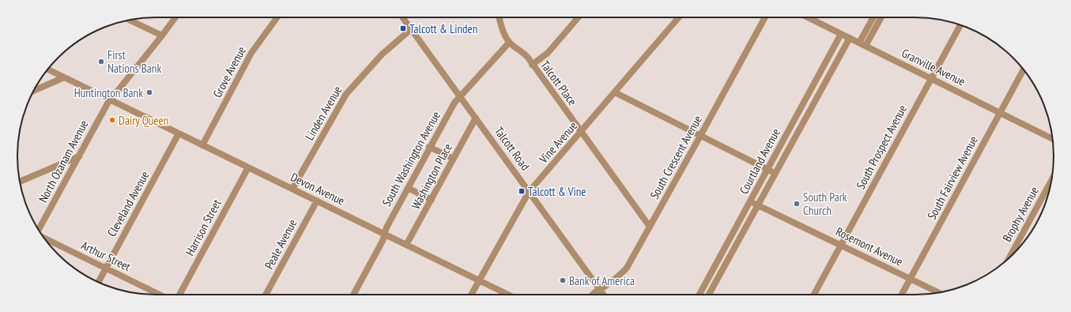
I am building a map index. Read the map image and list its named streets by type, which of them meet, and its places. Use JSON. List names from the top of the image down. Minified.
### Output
{"streets":{"street":["Granville Avenue","Grove Avenue","Talcott Place","Linden Avenue","Vine Avenue","South Prospect Avenue","Talcott Road","South Crescent Avenue","South Washington Avenue","North Ozanam Avenue","Courtland Avenue","Washington Place","South Fairview Avenue","Devon Avenue","Cleveland Avenue","Brophy Avenue","Harrison Street","Peale Avenue","Rosemont Avenue","Arthur Street"]},"crossings":[["Granville Avenue","South Prospect Avenue"],["Granville Avenue","Courtland Avenue"],["Granville Avenue","South Fairview Avenue"],["Grove Avenue","Devon Avenue"],["Talcott Place","Vine Avenue"],["Talcott Place","South Crescent Avenue"],["Talcott Place","South Washington Avenue"],["Linden Avenue","Talcott Road"],["Linden Avenue","Devon Avenue"],["Vine Avenue","Talcott Road"],["Vine Avenue","Devon Avenue"],["South Prospect Avenue","Rosemont Avenue"],["Talcott Road","South Crescent Avenue"],["Talcott Road","South Washington Avenue"],["Talcott Road","Washington Place"],["South Washington Avenue","Devon Avenue"],["North Ozanam Avenue","Devon Avenue"],["Courtland Avenue","Rosemont Avenue"],["Washington Place","Devon Avenue"],["South Fairview Avenue","Rosemont Avenue"],["Devon Avenue","Cleveland Avenue"],["Devon Avenue","Harrison Street"],["Devon Avenue","Peale Avenue"],["Cleveland Avenue","Arthur Street"]],"places":{"transit":["Talcott & Linden","Talcott & Vine"],"other":["First Nations Bank","Huntington Bank","Dairy Queen","South Park Church","Bank of America"]}}
